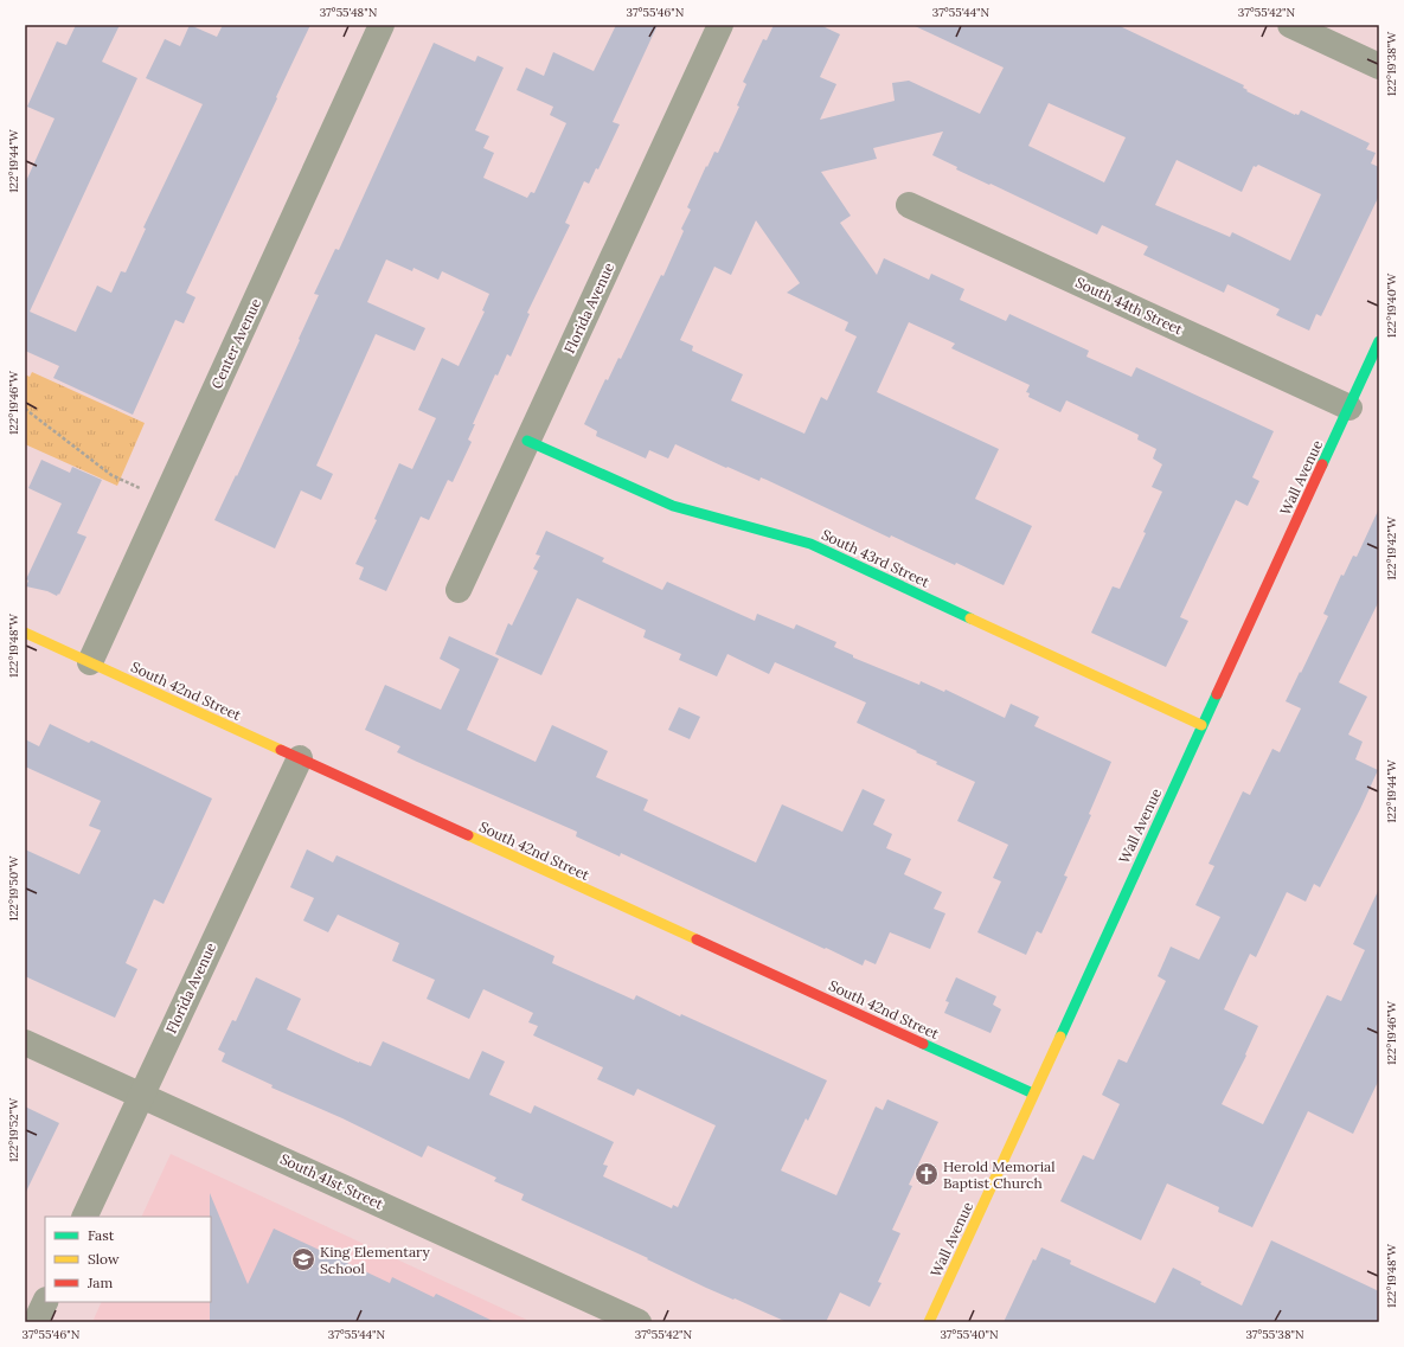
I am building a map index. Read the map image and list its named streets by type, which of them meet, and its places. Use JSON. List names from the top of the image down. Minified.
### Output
{"streets":{"street":["South 44th Street","Florida Avenue","Center Avenue","Wall Avenue","South 43rd Street","South 42nd Street","South 41st Street"]},"crossings":[["South 44th Street","Wall Avenue"],["Florida Avenue","South 43rd Street"],["Florida Avenue","South 42nd Street"],["Florida Avenue","South 41st Street"],["Center Avenue","South 42nd Street"],["Wall Avenue","South 43rd Street"],["Wall Avenue","South 42nd Street"]],"places":{"church":["Herold Memorial Baptist Church"],"school or university":["King Elementary School"]},"legend":["Fast","Slow","Jam"],"coordinates":["37°55'48\"N","37°55'46\"N","37°55'44\"N","37°55'42\"N","122°19'38\"W","122°19'44\"W","122°19'40\"W","122°19'46\"W","122°19'42\"W","122°19'48\"W","122°19'50\"W","122°19'52\"W","37°55'40\"N","37°55'38\"N"]}
